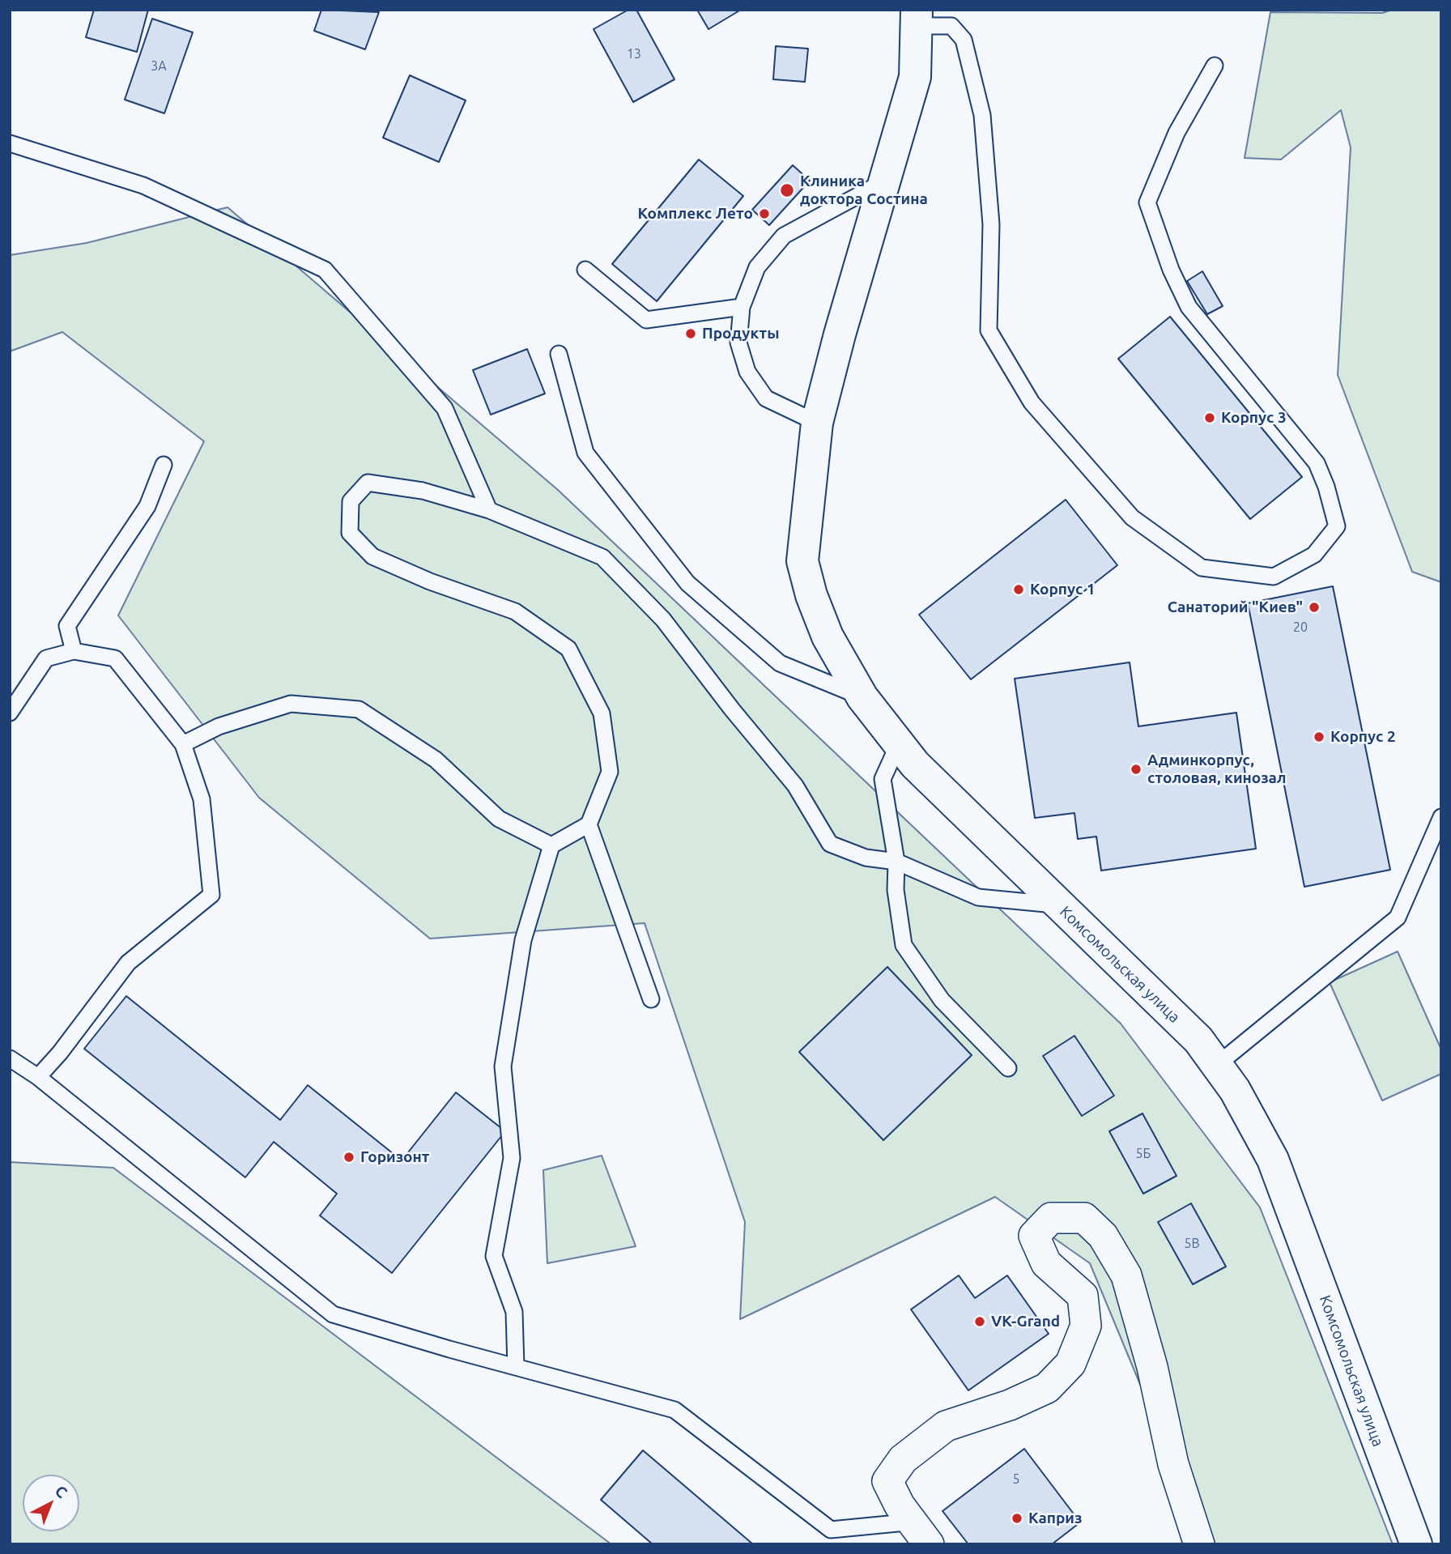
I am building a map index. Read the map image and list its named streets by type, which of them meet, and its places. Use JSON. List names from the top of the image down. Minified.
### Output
{"streets":{"main road":["Комсомольская улица"]},"places":["Клиника доктора Состина","Комплекс Лето","Продукты","Корпус 3","Корпус 1","Санаторий \"Киев\"","Корпус 2","Админкорпус, столовая, кинозал","Горизонт","VK-Grand","Каприз"],"house_numbers":["13","3А","20","5Б","5В","5"],"north":"top right"}
